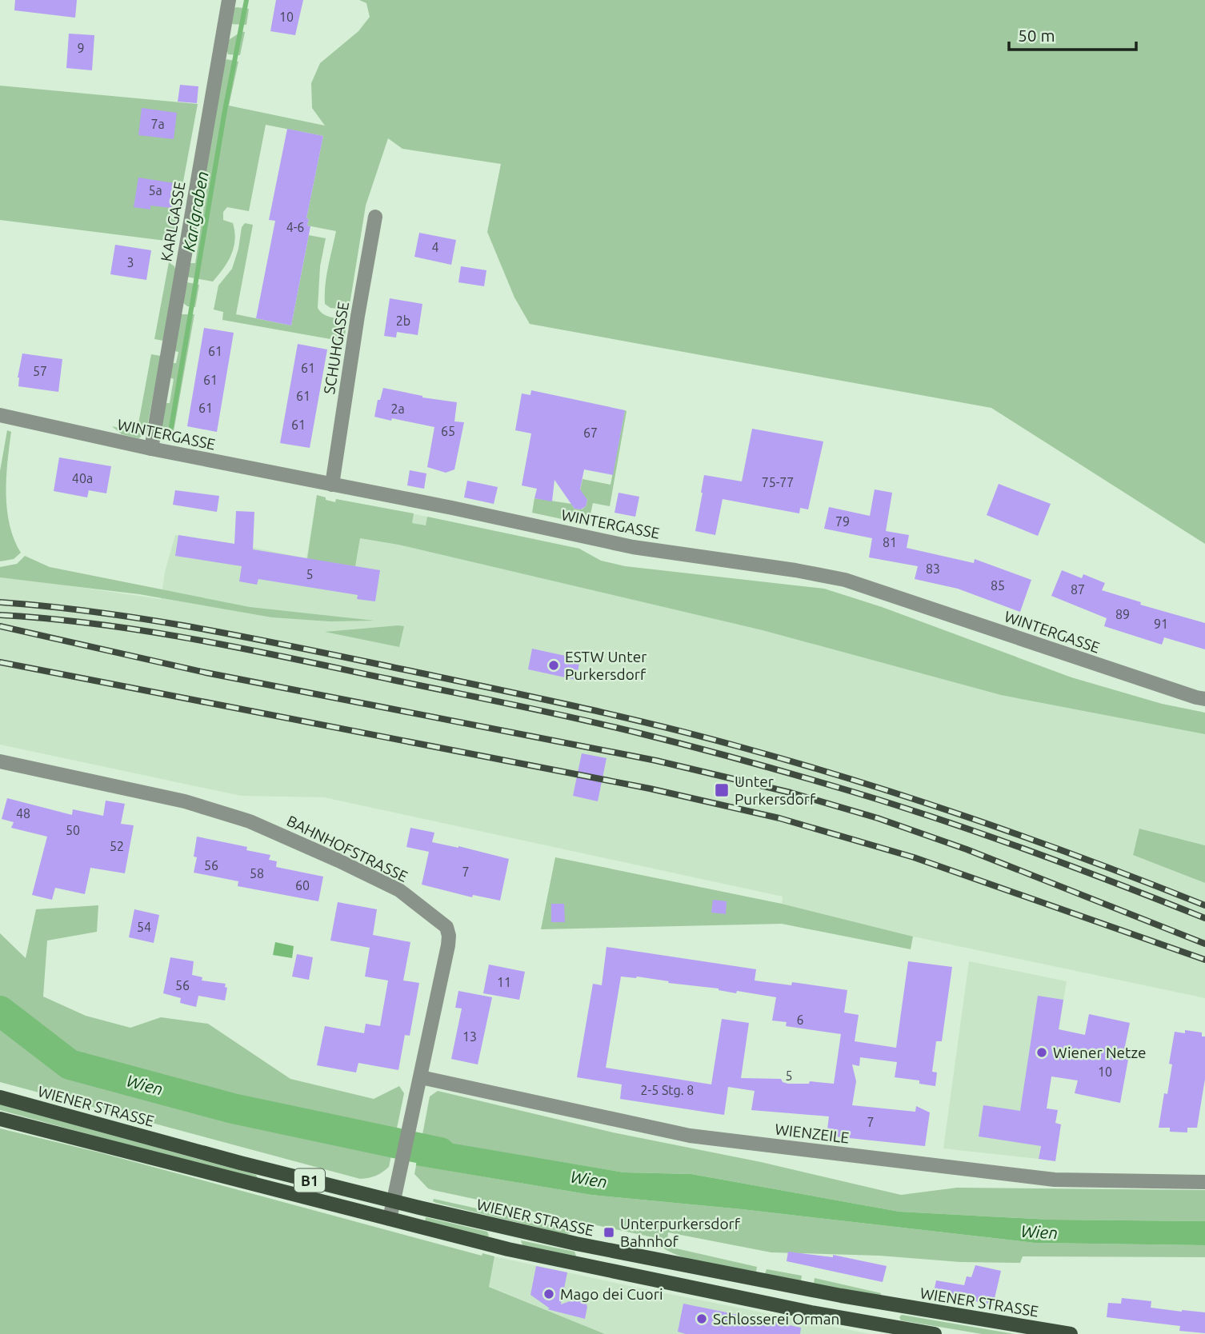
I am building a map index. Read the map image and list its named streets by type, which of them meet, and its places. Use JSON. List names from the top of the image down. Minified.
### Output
{"streets":{"main road":["WIENER STRASSE","B1"],"street":["KARLGASSE","SCHUHGASSE","WINTERGASSE","BAHNHOFSTRASSE","WIENZEILE"]},"crossings":[["KARLGASSE","WINTERGASSE"],["SCHUHGASSE","WINTERGASSE"],["BAHNHOFSTRASSE","WIENER STRASSE"],["BAHNHOFSTRASSE","WIENZEILE"],["BAHNHOFSTRASSE","B1"]],"water":["Karlgraben","Wien"],"places":{"other":["ESTW Unter Purkersdorf","Wiener Netze","Mago dei Cuori","Schlosserei Orman"],"transit":["Unter Purkersdorf","Unterpurkersdorf Bahnhof"]},"house_numbers":["10","9","7a","5a","4-6","4","3","2b","61","61","57","61","61","61","2a","61","65","67","40a","75-77","79","81","83","5","85","87","89","91","48","50","52","56","7","58","60","54","11","56","6","13","10","5","2-5 Stg. 8","7"],"scale_bar":"50 m"}
